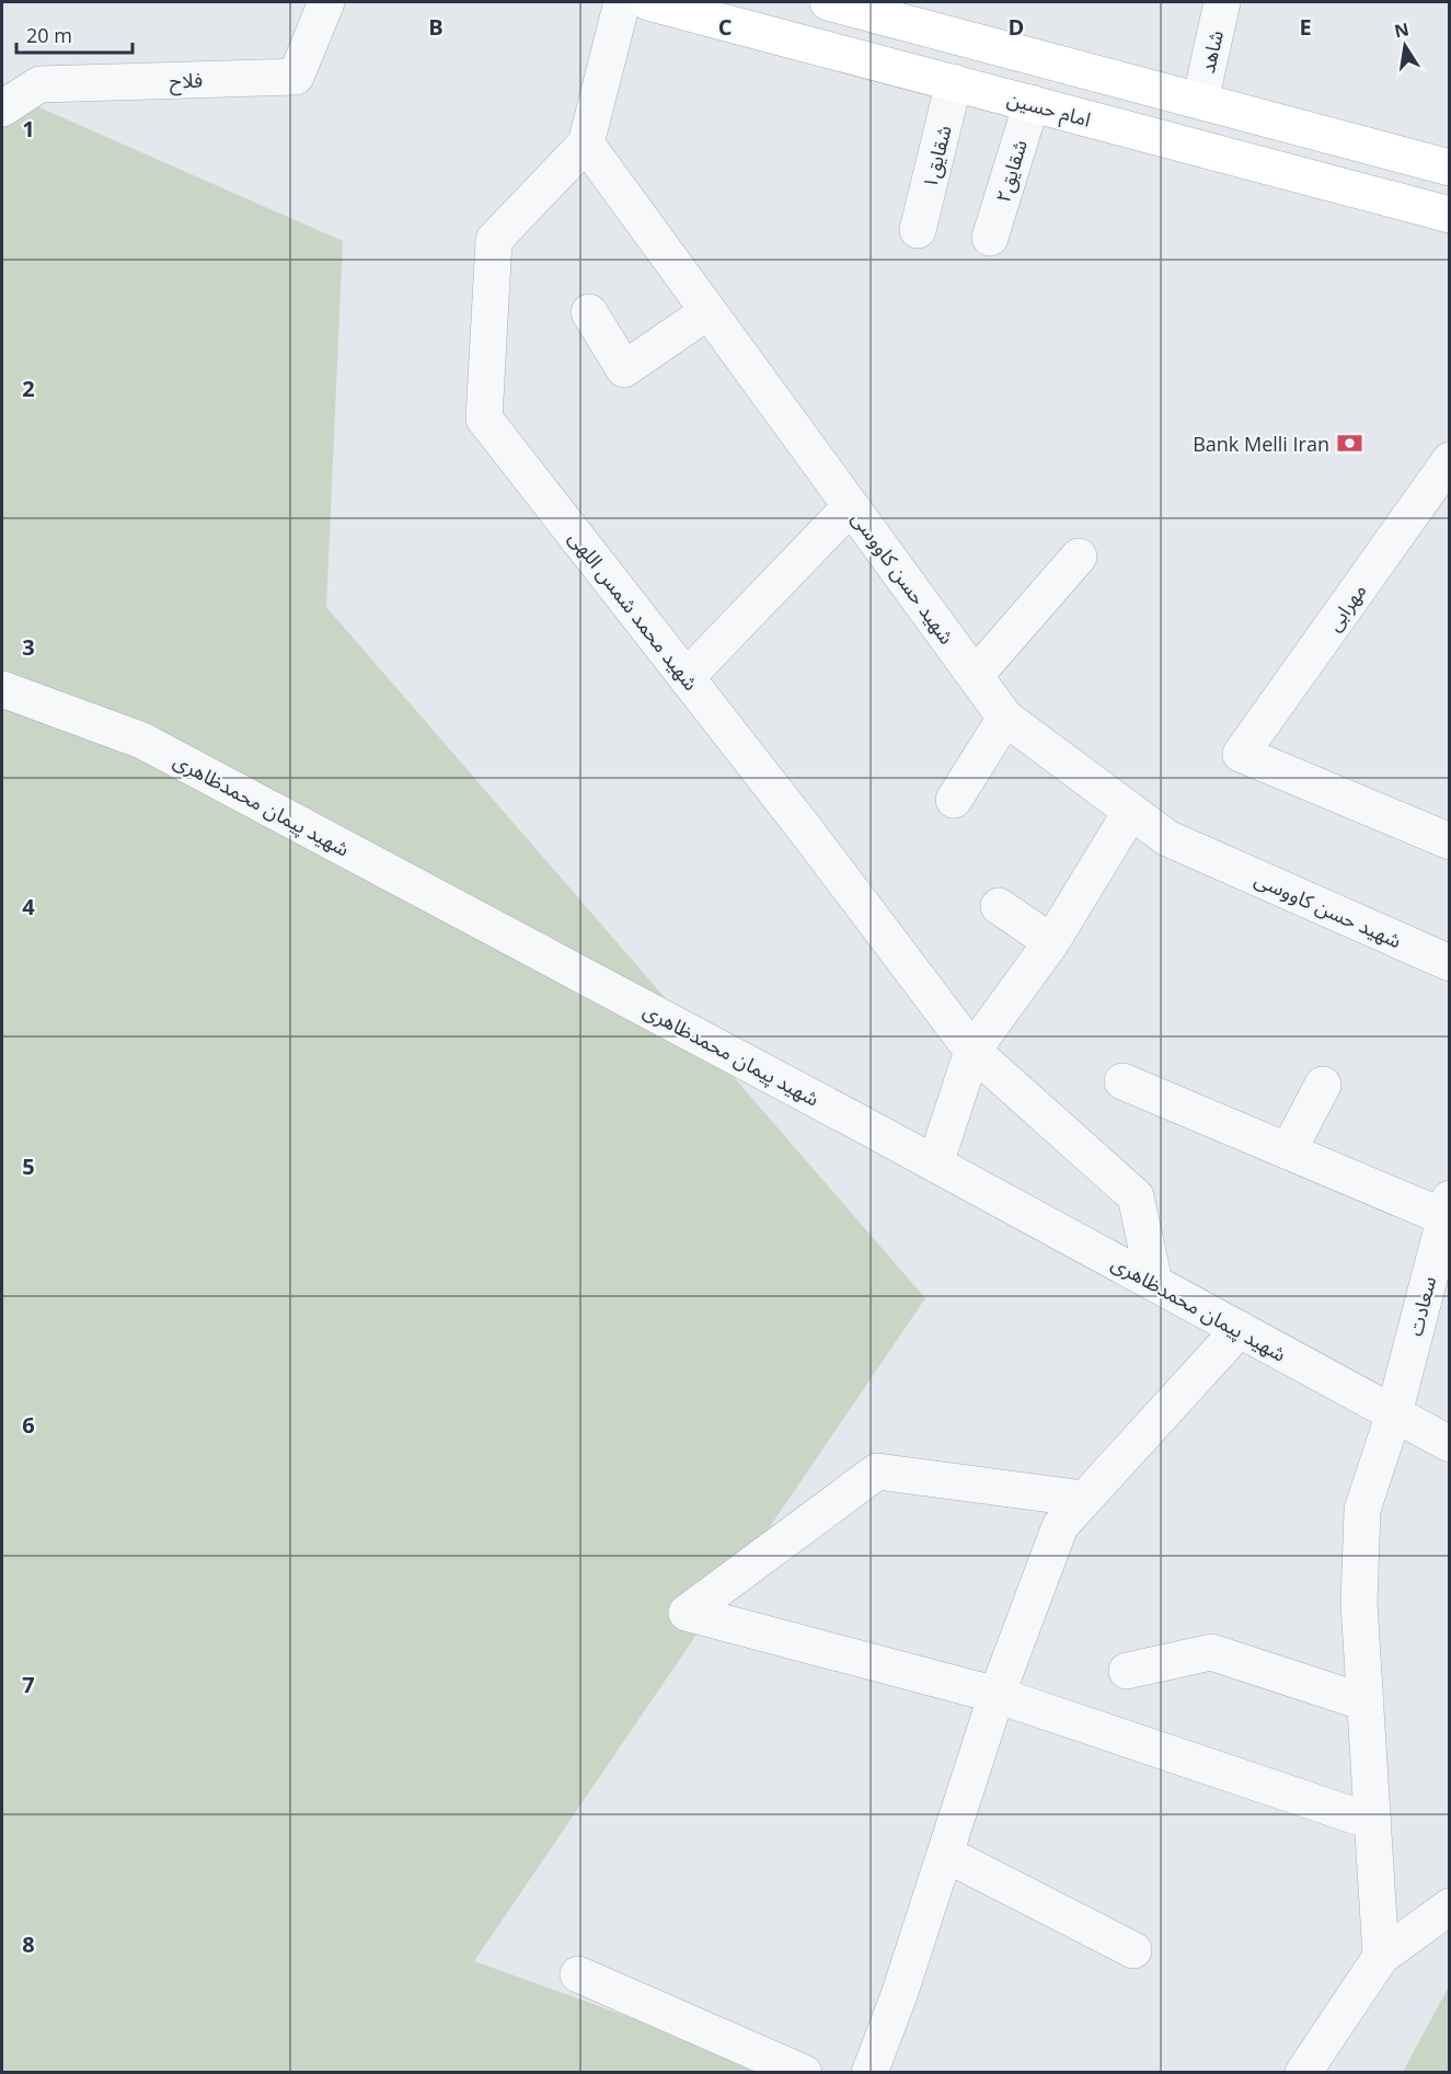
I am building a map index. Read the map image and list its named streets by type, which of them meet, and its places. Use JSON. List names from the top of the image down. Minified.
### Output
{"streets":{"main road":["امام حسین"],"street":["شاهد","فلاح","شقایق۱","شقایق۲","شهید حسن کاووسی","مهرابی","شهید محمد شمس اللهی","شهید پیمان محمدظاهری","سعادت"]},"crossings":[["امام حسین","شقایق۱"],["امام حسین","شقایق۲"],["شهید حسن کاووسی","شهید محمد شمس اللهی"],["شهید محمد شمس اللهی","شهید پیمان محمدظاهری"],["شهید پیمان محمدظاهری","سعادت"]],"places":{"bank":["Bank Melli Iran"]},"scale_bar":"20 m","north":"top","grid":{"columns":["B","C","D","E"],"rows":["1","2","3","4","5","6","7","8"]}}
